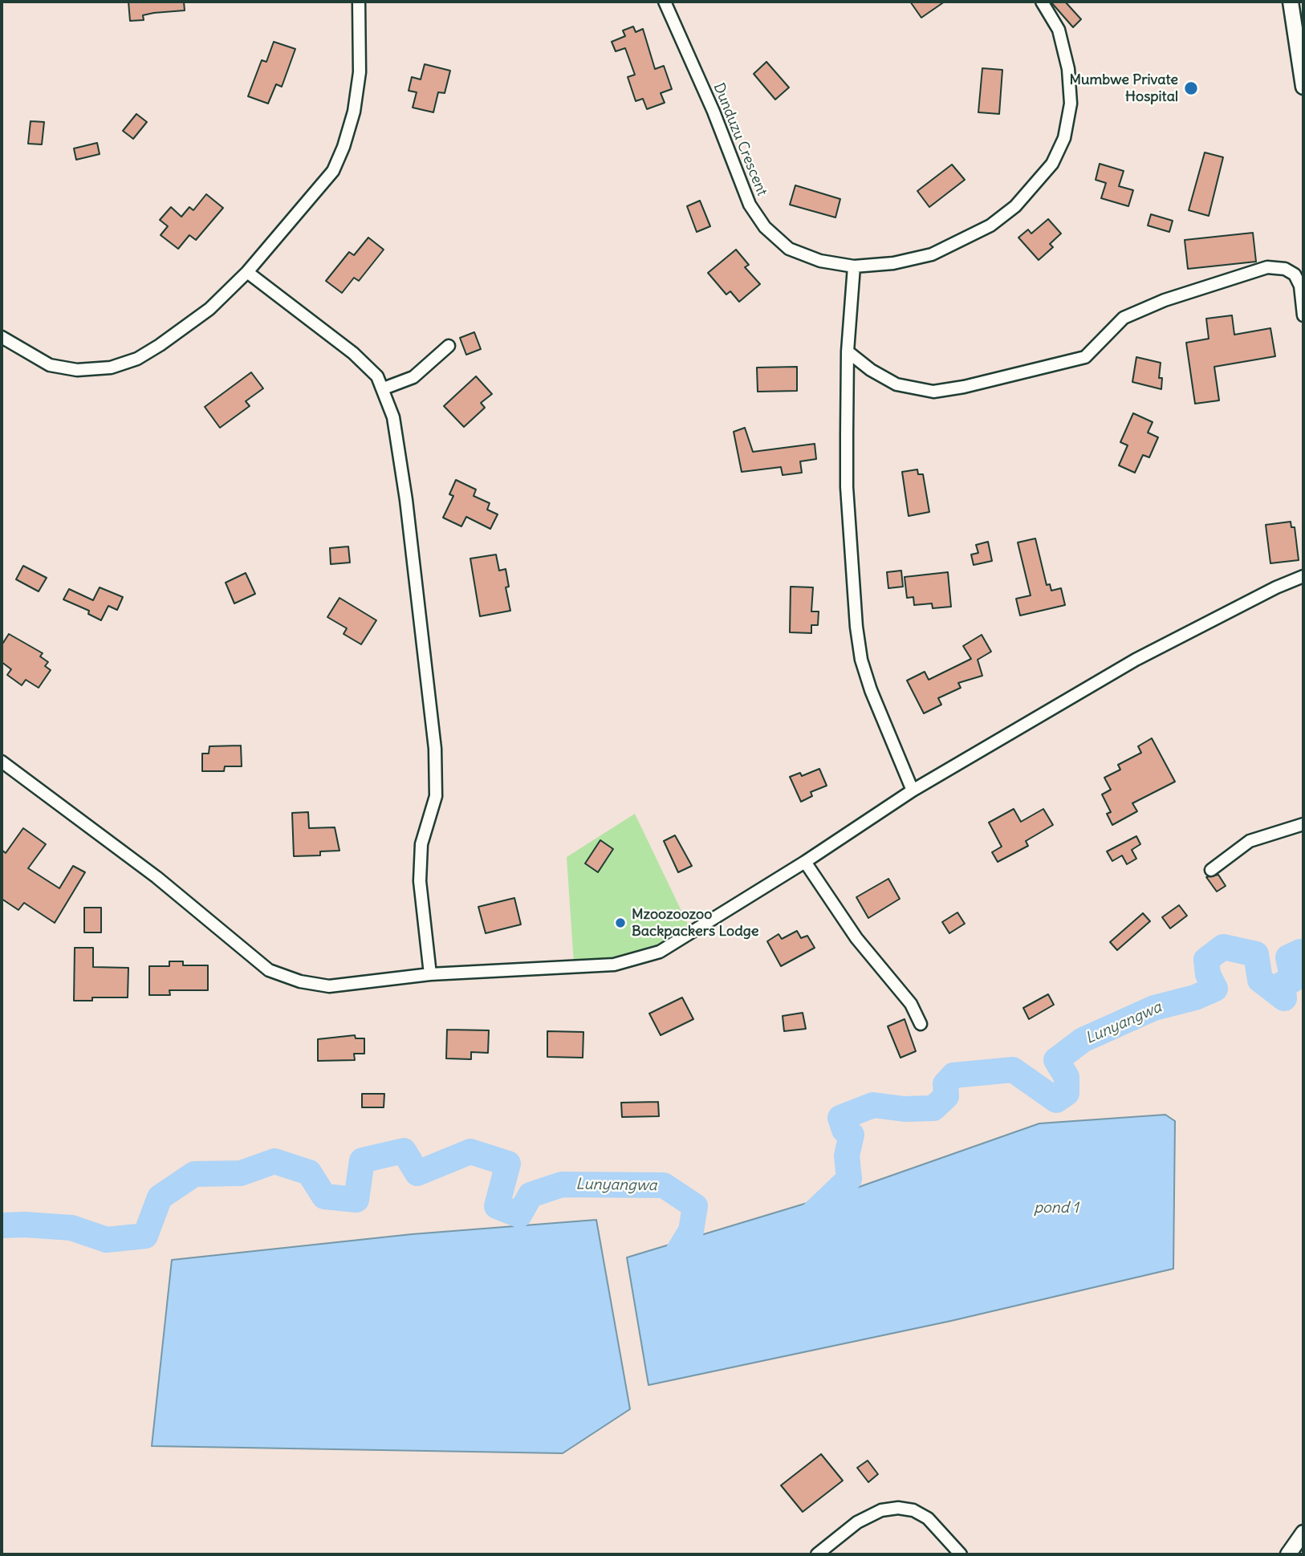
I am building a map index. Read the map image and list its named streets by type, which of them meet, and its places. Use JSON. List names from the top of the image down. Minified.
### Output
{"streets":{"street":["Dunduzu Crescent"]},"water":["Lunyangwa","pond 1"],"places":["Mumbwe Private Hospital","Mzoozoozoo Backpackers Lodge"]}
